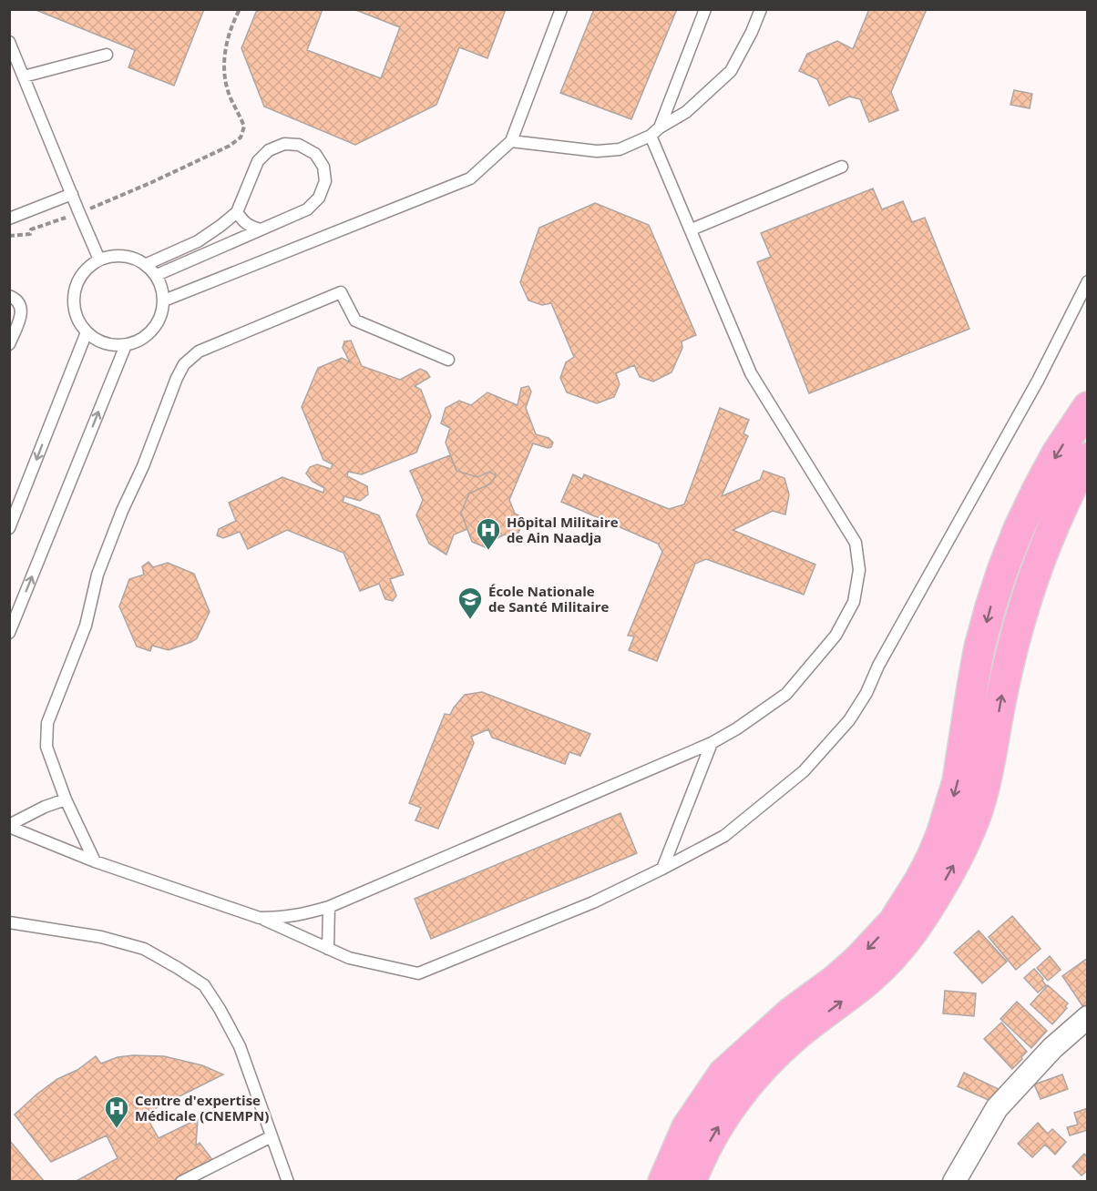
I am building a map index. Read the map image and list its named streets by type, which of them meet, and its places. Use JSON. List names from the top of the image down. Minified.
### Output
{"places":{"hospital":["Hôpital Militaire de Ain Naadja","Centre d'expertise Médicale (CNEMPN)"],"school or university":["École Nationale de Santé Militaire"]}}
